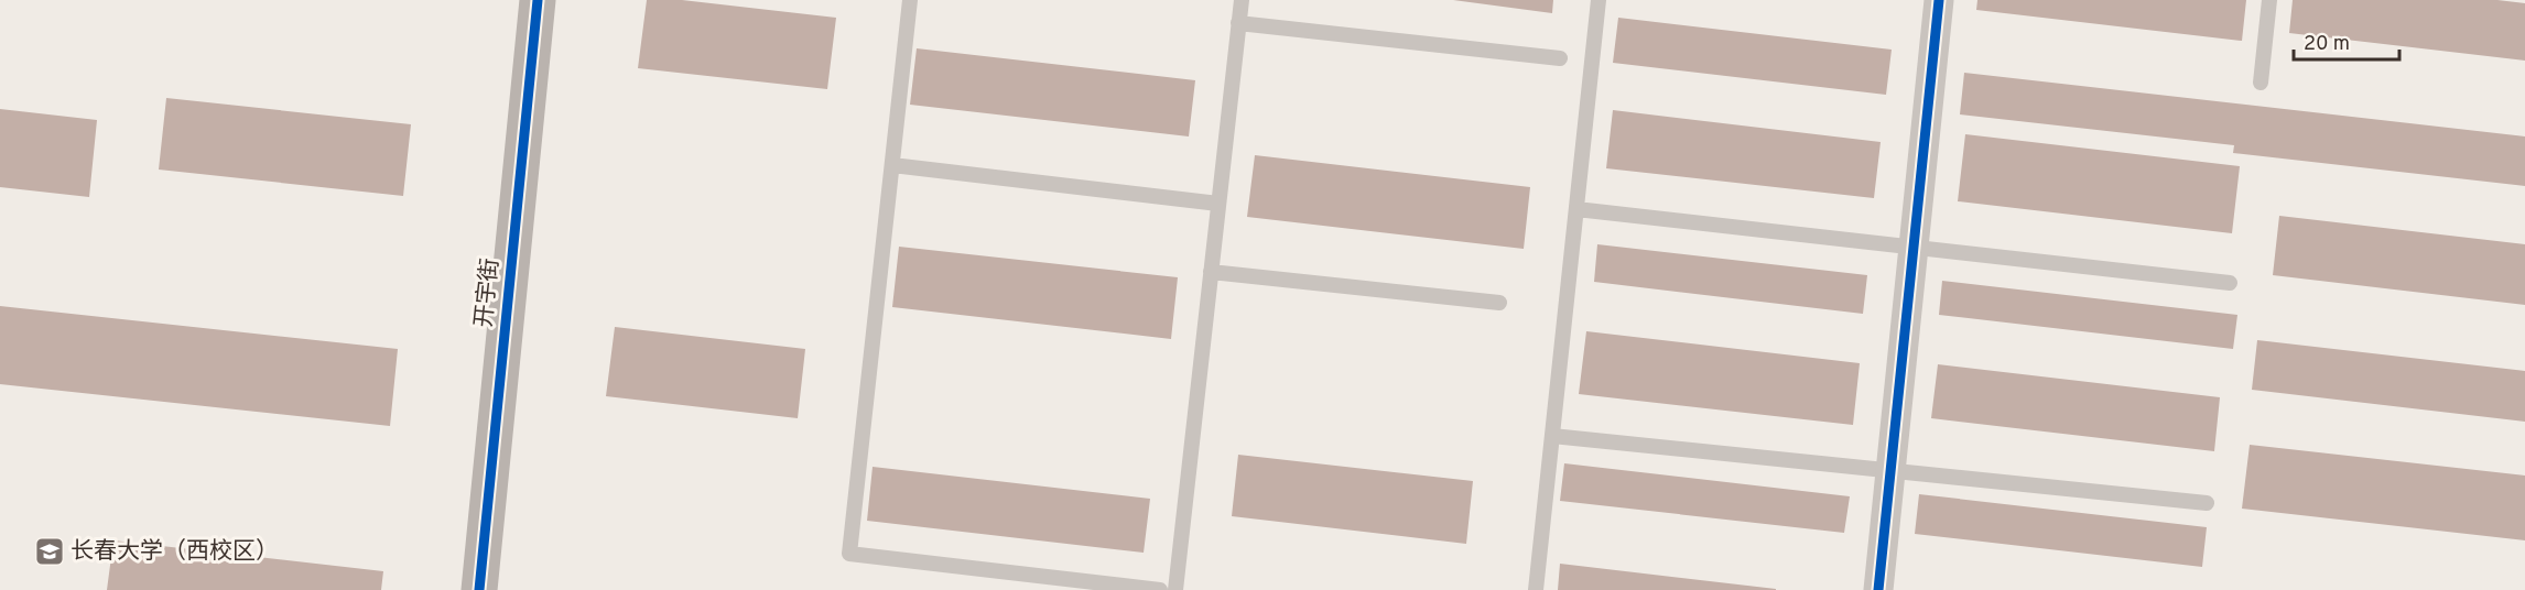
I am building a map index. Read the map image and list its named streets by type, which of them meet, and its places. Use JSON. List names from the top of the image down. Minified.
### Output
{"streets":{"street":["开宇街"]},"places":{"school or university":["长春大学（西校区）"]},"scale_bar":"20 m"}
